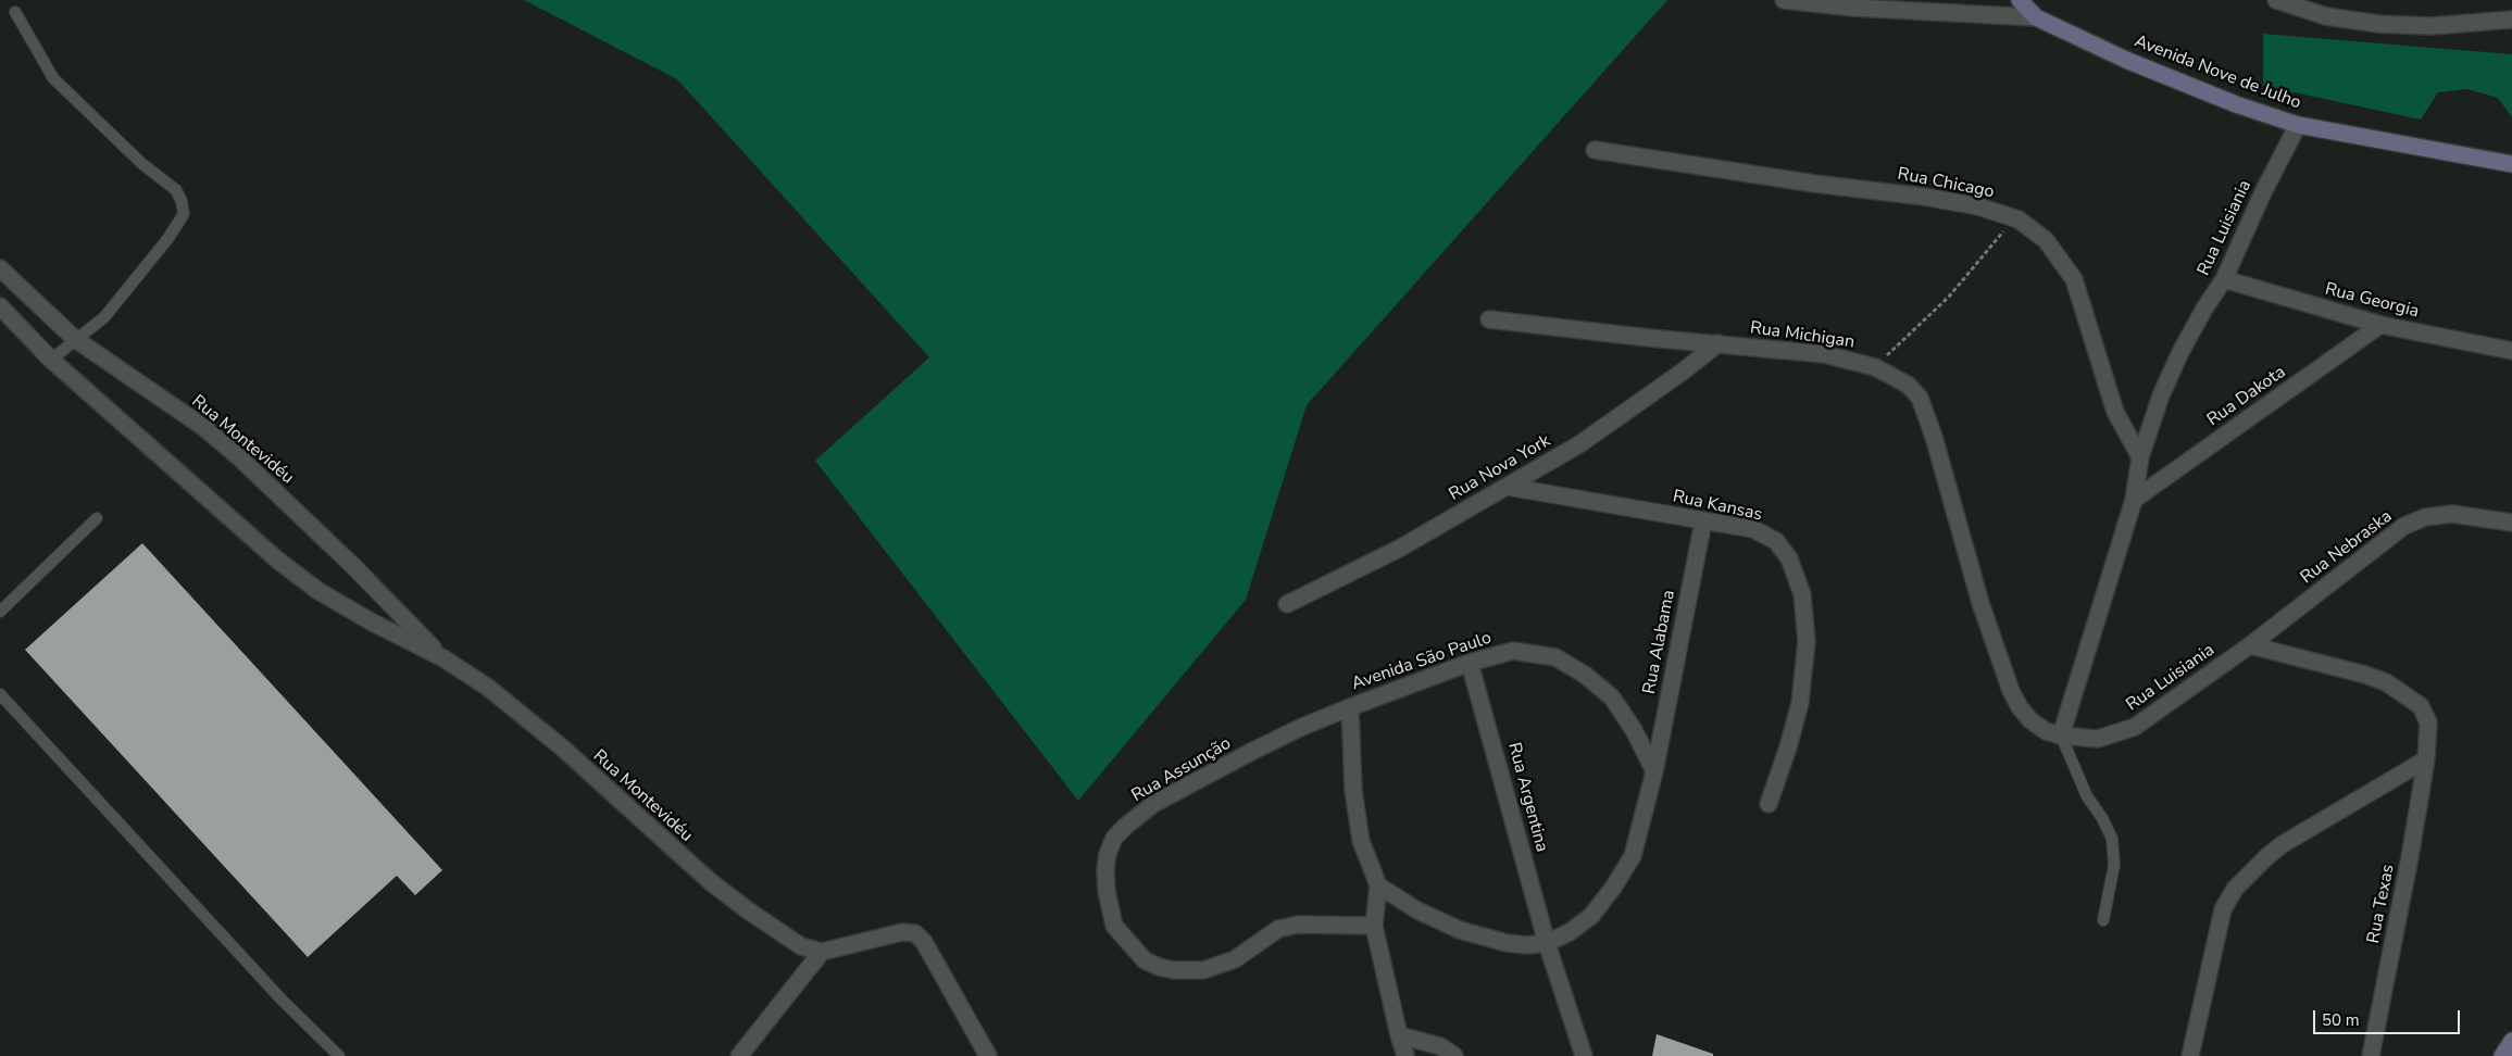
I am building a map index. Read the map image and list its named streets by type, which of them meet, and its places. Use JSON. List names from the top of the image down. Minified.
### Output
{"streets":{"main road":["Avenida Nove de Julho"],"street":["Rua Chicago","Rua Luisiania","Rua Georgia","Rua Michigan","Rua Dakota","Rua Montevidéu","Rua Nova York","Rua Kansas","Rua Nebraska","Rua Alabama","Avenida São Paulo","Rua Assunção","Rua Argentina","Rua Texas"]},"crossings":[["Avenida Nove de Julho","Rua Luisiania"],["Rua Chicago","Rua Luisiania"],["Rua Luisiania","Rua Georgia"],["Rua Luisiania","Rua Michigan"],["Rua Luisiania","Rua Dakota"],["Rua Luisiania","Rua Nebraska"],["Rua Georgia","Rua Dakota"],["Rua Michigan","Rua Nova York"],["Rua Nova York","Rua Kansas"],["Rua Kansas","Rua Alabama"],["Rua Alabama","Avenida São Paulo"],["Avenida São Paulo","Rua Assunção"],["Avenida São Paulo","Rua Argentina"]],"scale_bar":"50 m"}
